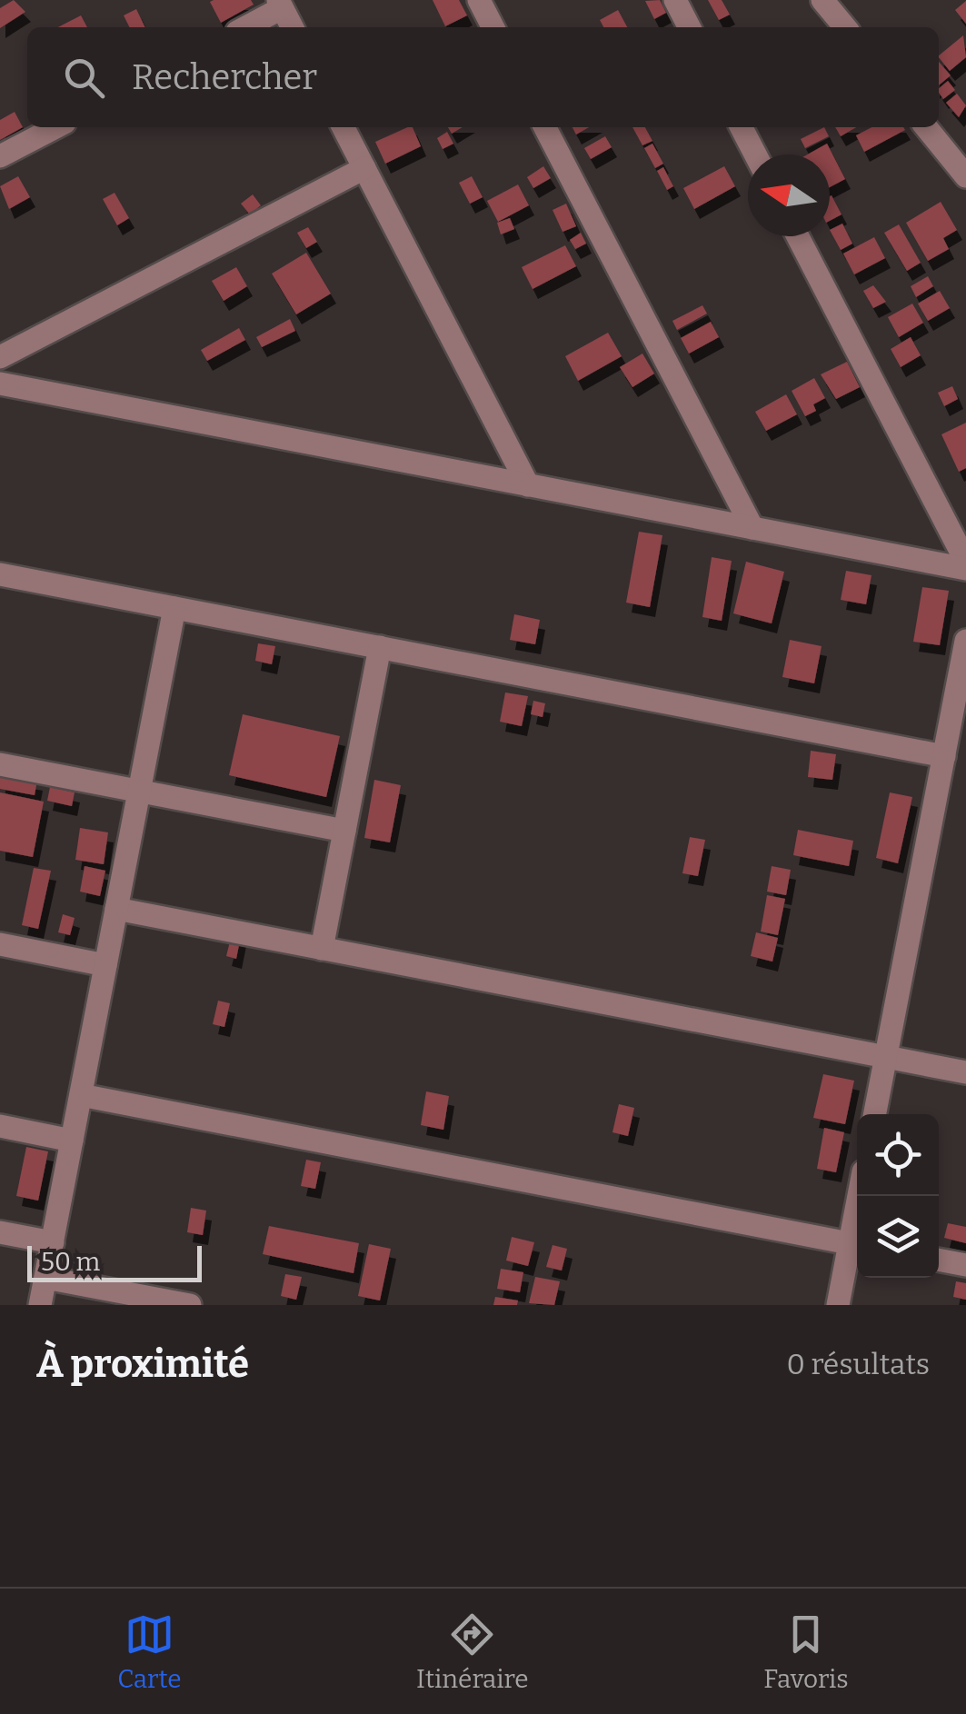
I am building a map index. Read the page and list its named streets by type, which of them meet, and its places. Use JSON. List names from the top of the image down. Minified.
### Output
{"scale_bar":"50 m","north":"left","page":{"search":"Rechercher","scale":"50 m","heading":["À proximité","0 résultats"],"nav":["Carte","Itinéraire","Favoris"]}}
